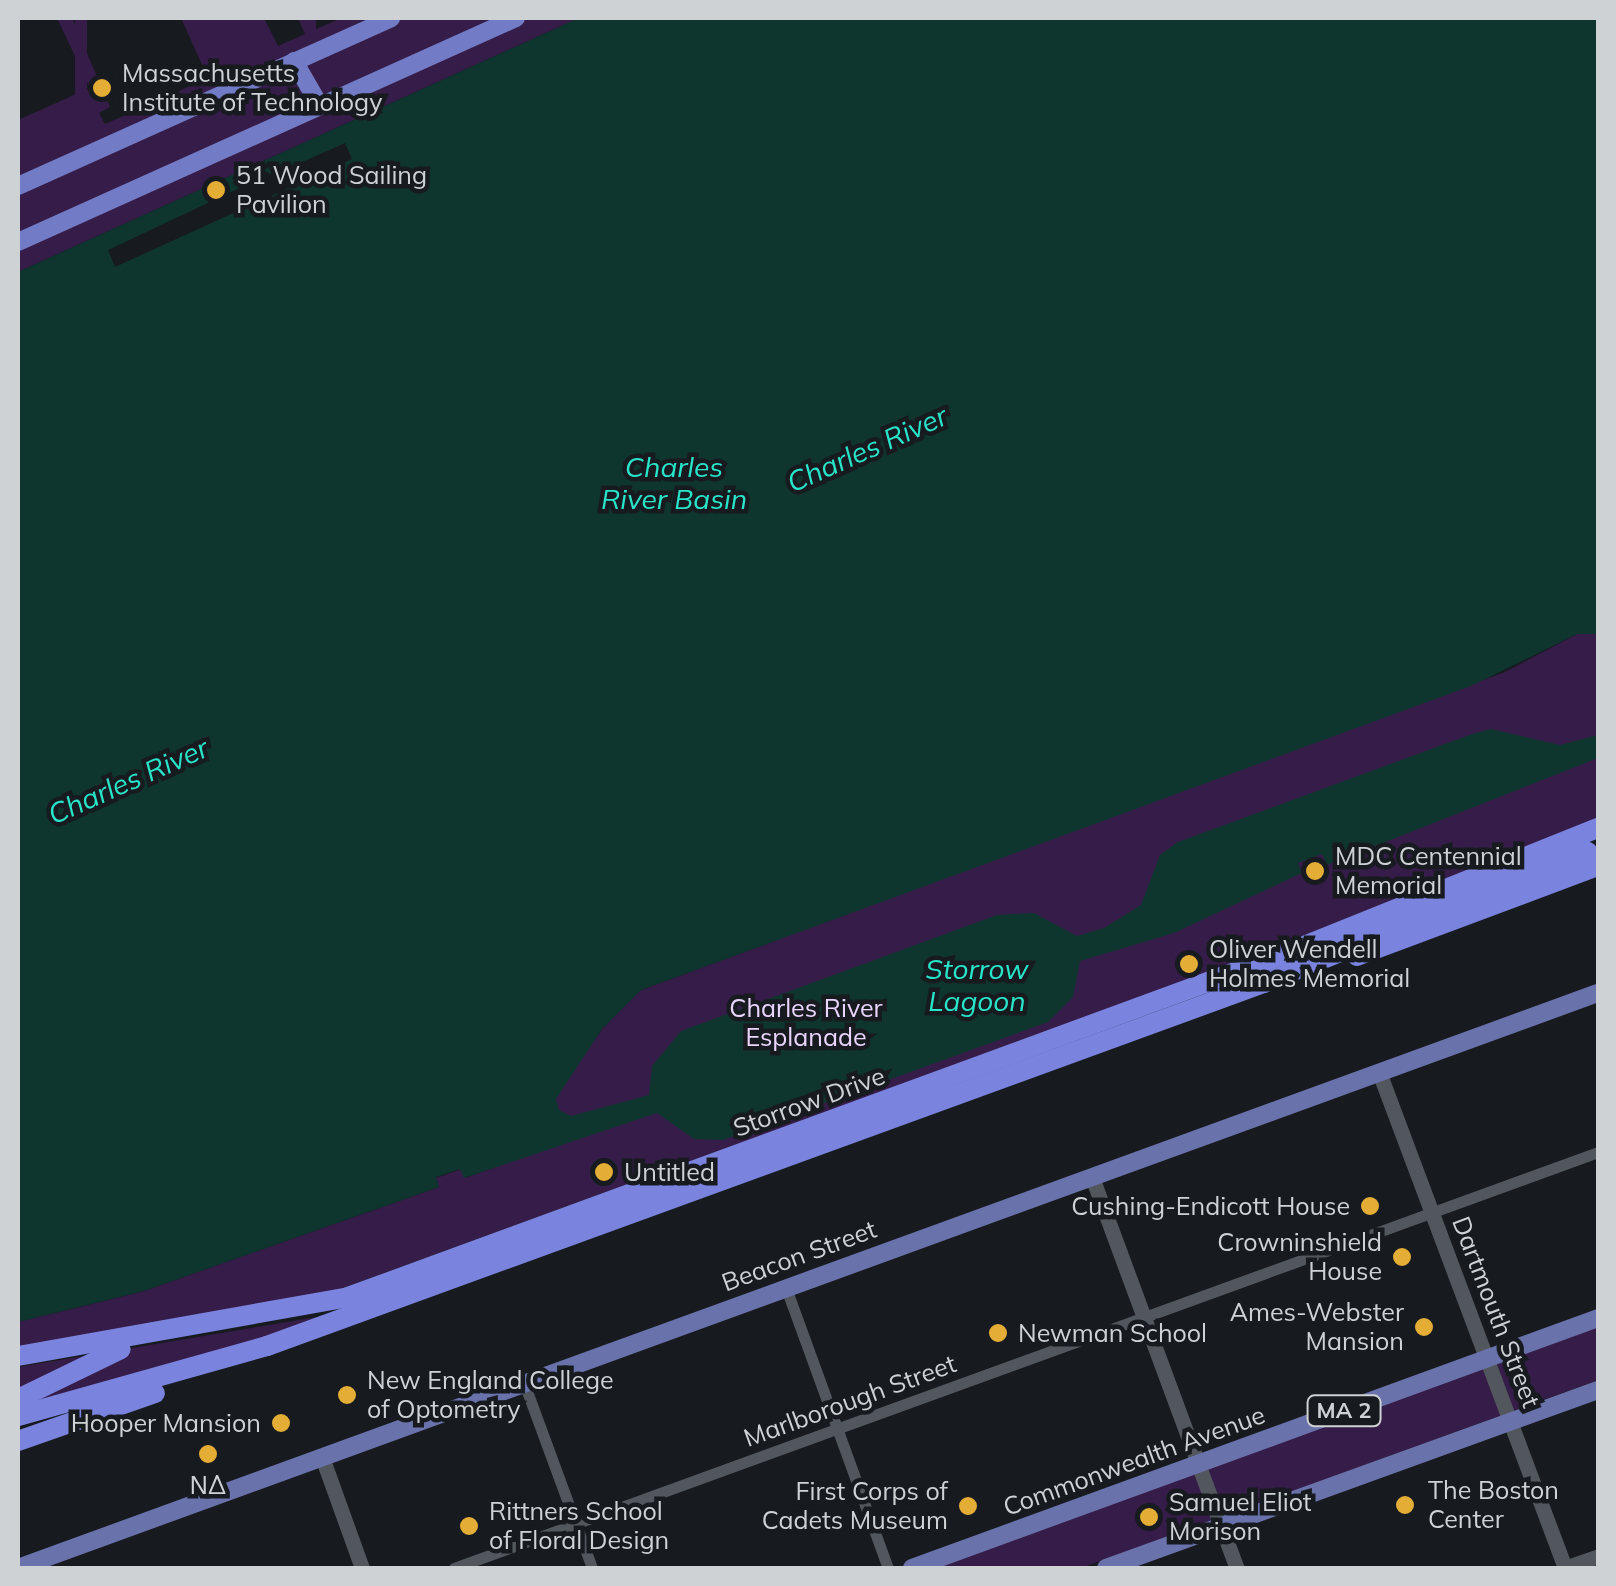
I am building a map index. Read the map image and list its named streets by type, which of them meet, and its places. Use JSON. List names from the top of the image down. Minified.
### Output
{"streets":{"highway":["Storrow Drive"],"main road":["Beacon Street","Dartmouth Street","MA 2","Commonwealth Avenue"],"street":["Marlborough Street"]},"crossings":[["Beacon Street","Dartmouth Street"],["Dartmouth Street","Marlborough Street"],["Dartmouth Street","Commonwealth Avenue"]],"water":["Charles River","Charles River Basin","Storrow Lagoon"],"parks":["Charles River Esplanade"],"places":["Massachusetts Institute of Technology","51 Wood Sailing Pavilion","MDC Centennial Memorial","Oliver Wendell Holmes Memorial","Untitled","Cushing-Endicott House","Crowninshield House","Ames-Webster Mansion","Newman School","New England College of Optometry","Hooper Mansion","ΝΔ","The Boston Center","First Corps of Cadets Museum","Samuel Eliot Morison","Rittners School of Floral Design"]}
